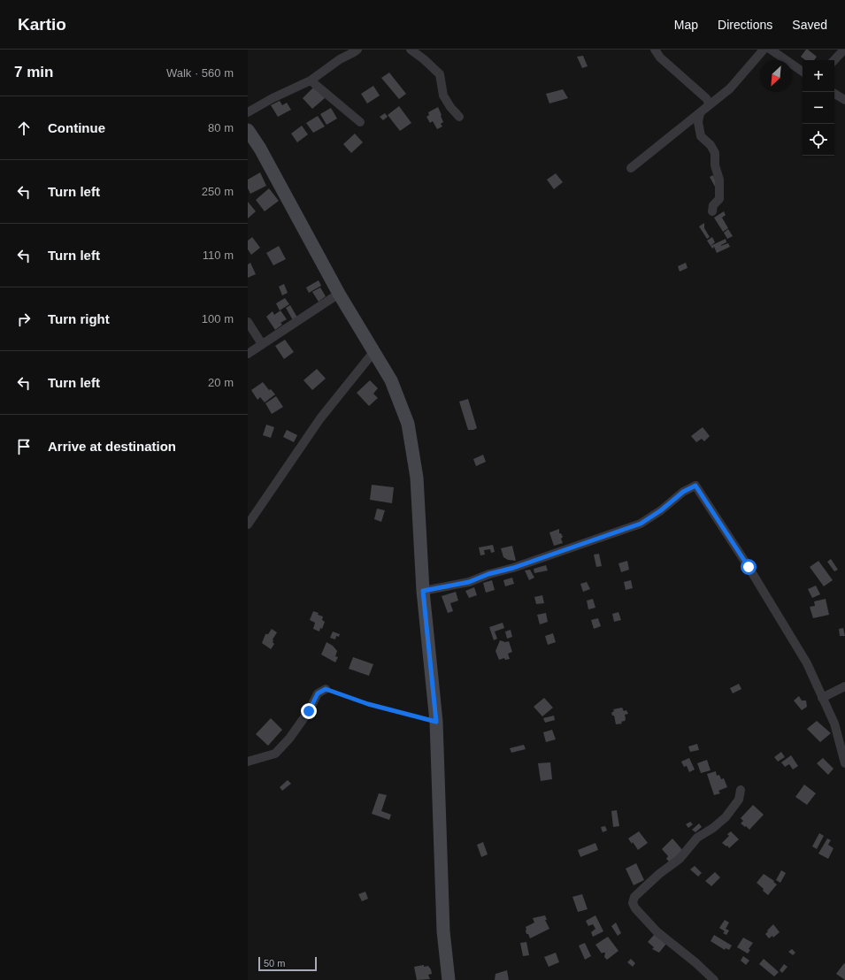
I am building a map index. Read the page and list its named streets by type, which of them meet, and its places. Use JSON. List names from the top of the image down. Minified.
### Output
{"scale_bar":"50 m","north":"bottom left","page":{"header":"Kartio","nav":["Map","Directions","Saved"],"heading":["7 min","Walk · 560 m"],"map_buttons":["+","−"],"list":[["Continue","80 m"],["Turn left","250 m"],["Turn left","110 m"],["Turn right","100 m"],["Turn left","20 m"],"Arrive at destination"],"scale":"50 m"}}
